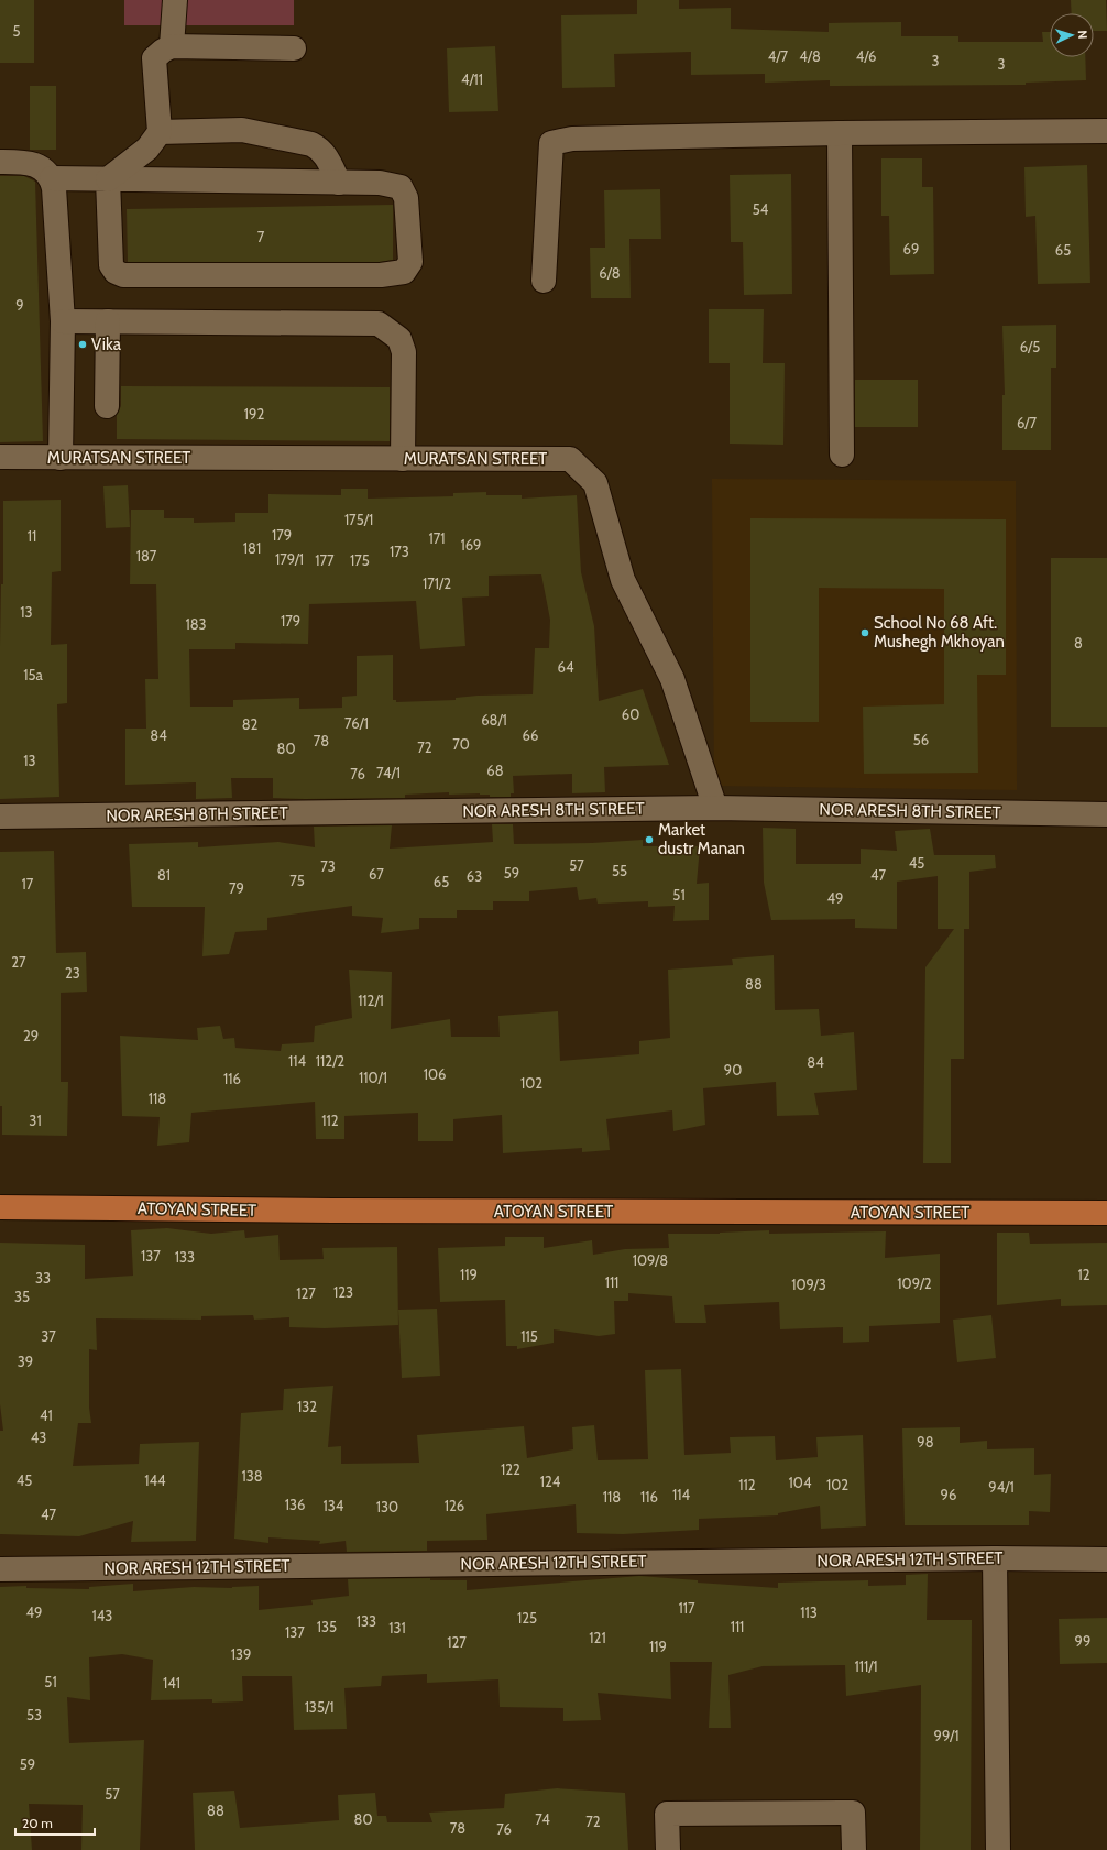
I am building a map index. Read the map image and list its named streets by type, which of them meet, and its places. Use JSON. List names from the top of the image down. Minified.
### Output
{"streets":{"main road":["ATOYAN STREET"],"street":["MURATSAN STREET","NOR ARESH 8TH STREET","NOR ARESH 12TH STREET"]},"crossings":[["MURATSAN STREET","NOR ARESH 8TH STREET"]],"places":["Vika","School No 68 Aft. Mushegh Mkhoyan","Market dustr Manan"],"house_numbers":["5","4/7","4/8","4/6","3","3","4/11","54","7","69","65","6/8","9","6/5","192","6/7","175/1","179","11","171","169","181","173","187","179/1","177","175","171/2","13","179","183","8","64","15a","60","68/1","76/1","82","84","66","56","78","70","72","80","13","68","74/1","76","45","57","73","55","59","67","81","47","63","75","65","17","79","51","49","27","23","88","112/1","29","114","112/2","84","90","106","110/1","116","102","118","31","112","137","133","109/8","119","12","33","111","109/2","109/3","123","127","35","37","115","39","132","41","43","98","122","138","45","144","124","104","112","102","94/1","114","96","118","116","136","134","126","130","47","117","49","113","143","125","133","135","111","131","137","121","99","127","119","139","111/1","51","141","135/1","53","99/1","59","57","88","80","74","72","78","76"],"scale_bar":"20 m","north":"right"}
